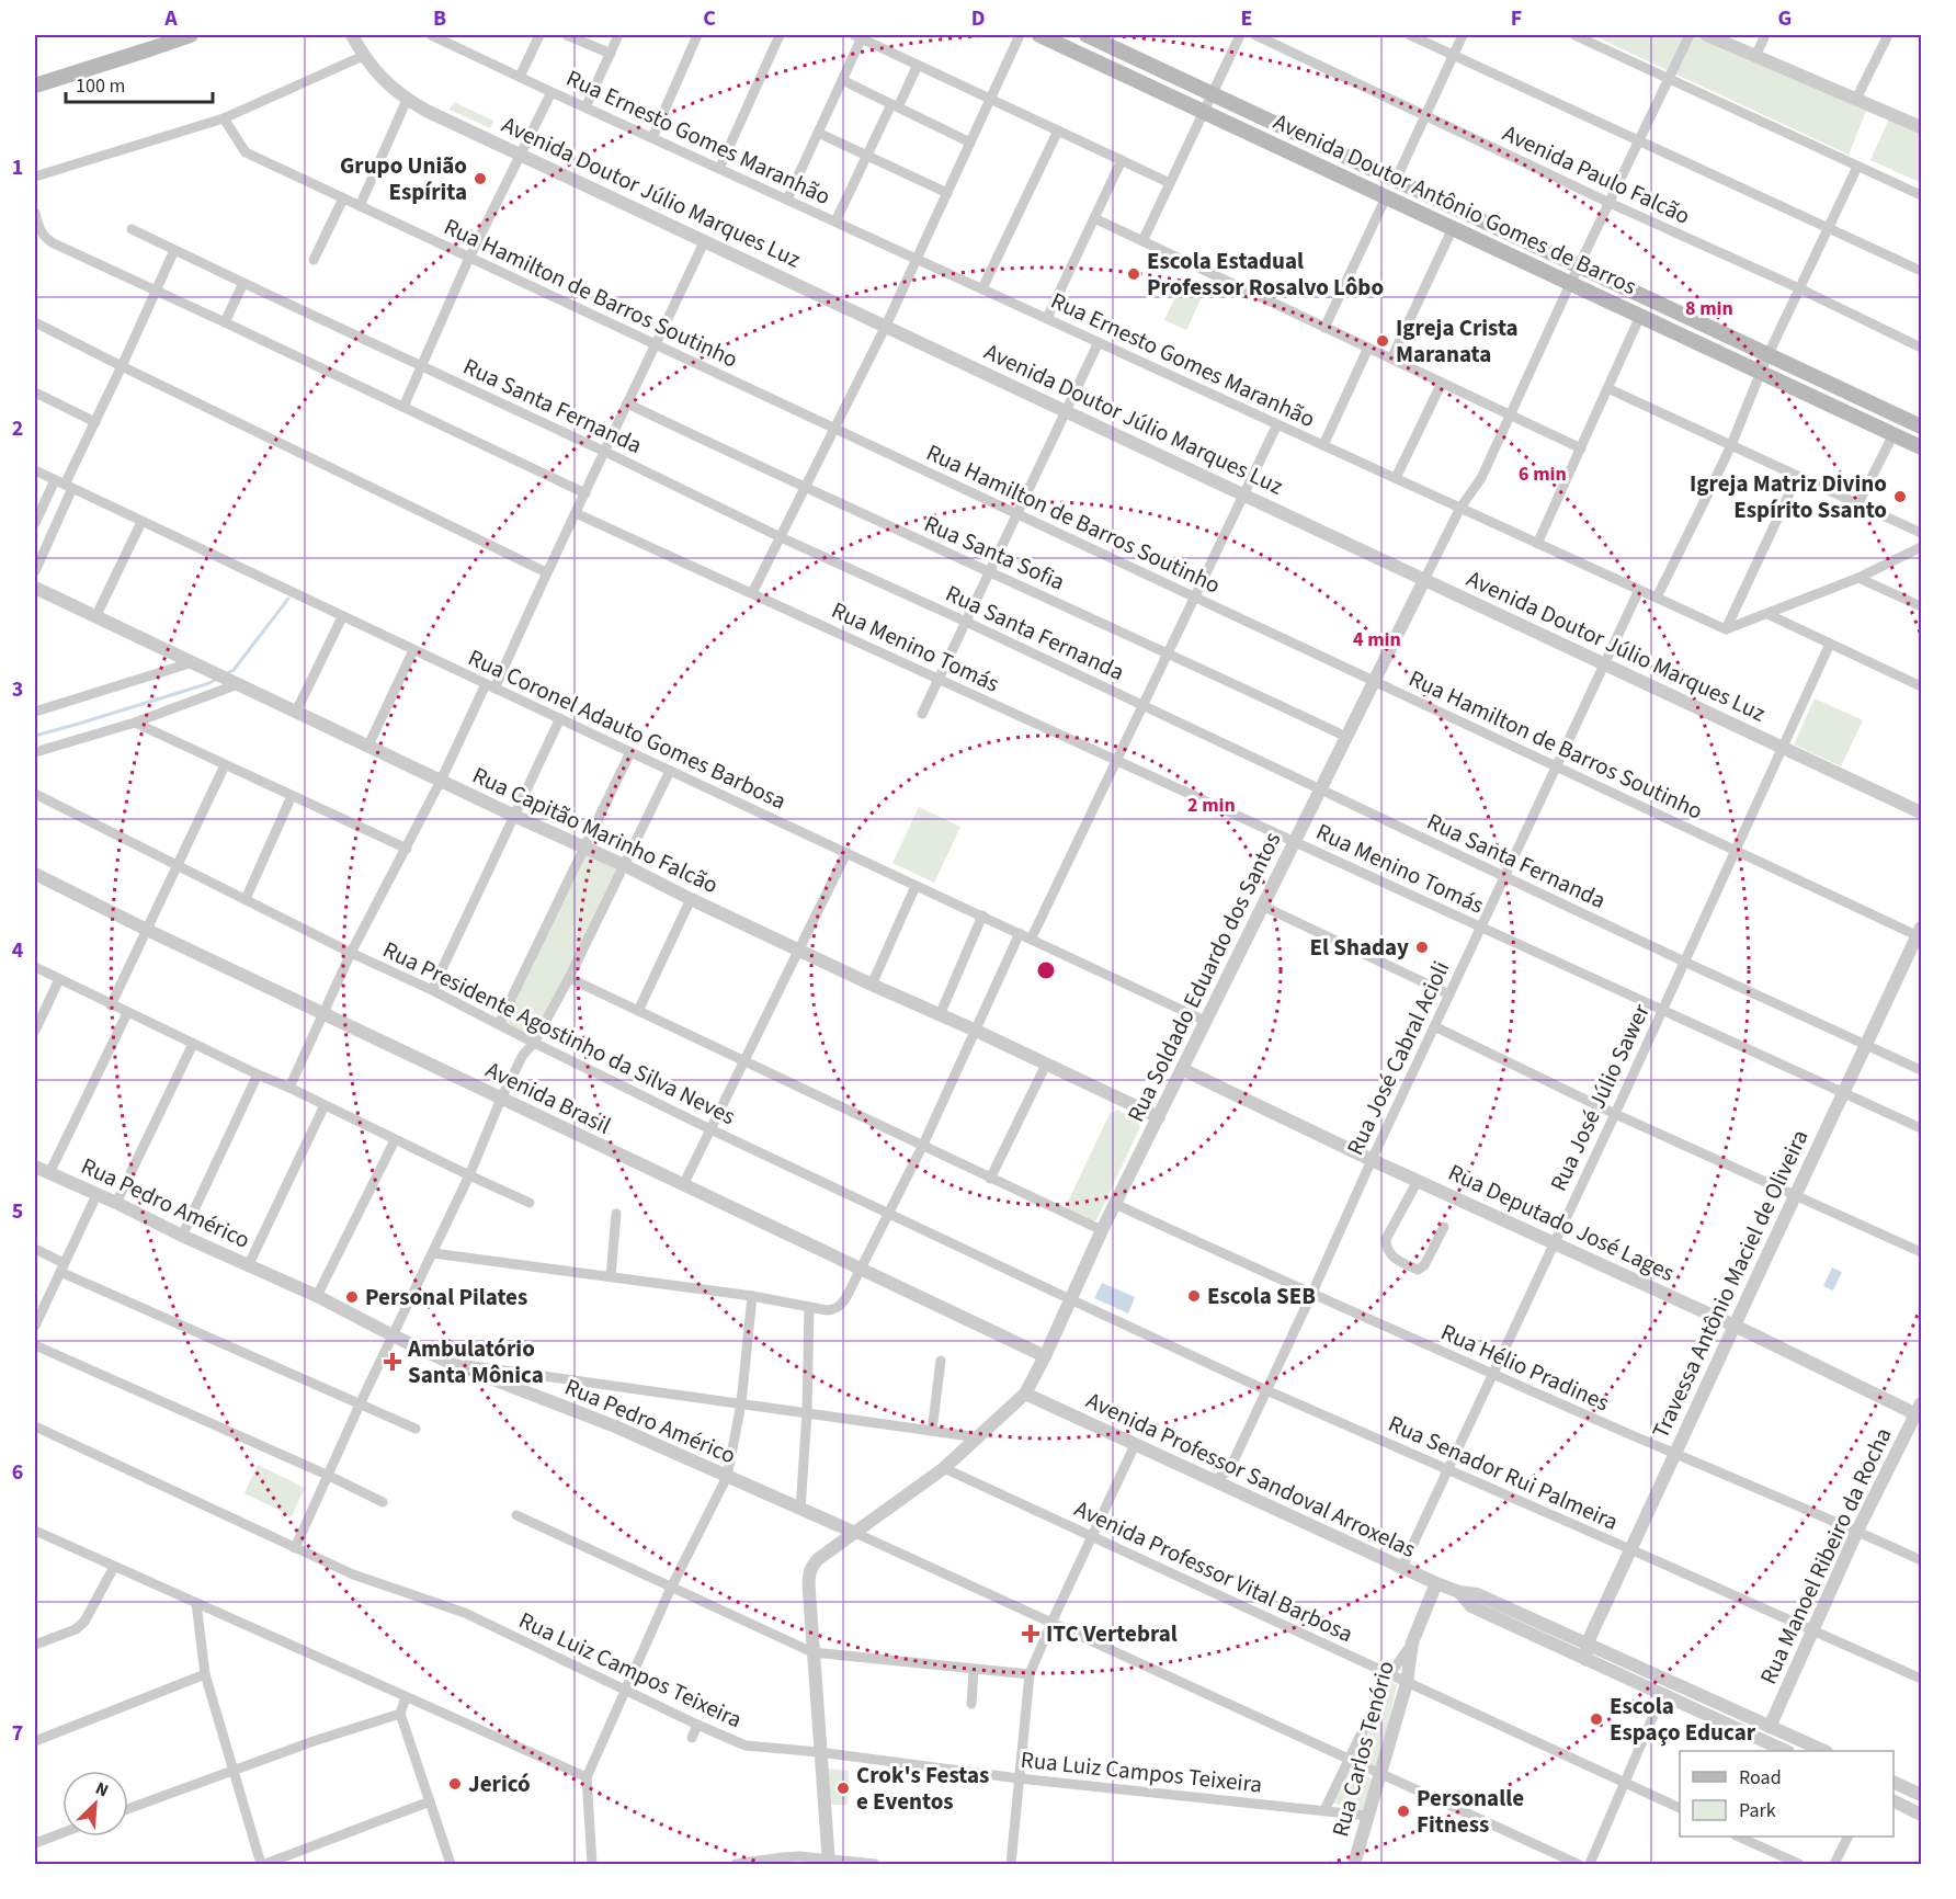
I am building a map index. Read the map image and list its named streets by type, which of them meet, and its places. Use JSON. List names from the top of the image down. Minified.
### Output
{"streets":{"main road":["Avenida Doutor Antônio Gomes de Barros"],"street":["Rua Ernesto Gomes Maranhão","Avenida Paulo Falcão","Avenida Doutor Júlio Marques Luz","Rua Hamilton de Barros Soutinho","Rua Santa Fernanda","Rua Santa Sofia","Rua Menino Tomás","Rua Coronel Adauto Gomes Barbosa","Rua Capitão Marinho Falcão","Rua Soldado Eduardo dos Santos","Rua Presidente Agostinho da Silva Neves","Rua José Cabral Acioli","Avenida Brasil","Rua José Júlio Sawer","Rua Pedro Américo","Rua Deputado José Lages","Travessa Antônio Maciel de Oliveira","Rua Hélio Pradines","Rua Senador Rui Palmeira","Avenida Professor Sandoval Arroxelas","Rua Manoel Ribeiro da Rocha","Avenida Professor Vital Barbosa","Rua Luiz Campos Teixeira","Rua Carlos Tenório"]},"crossings":[["Rua Ernesto Gomes Maranhão","Rua José Cabral Acioli"],["Avenida Doutor Júlio Marques Luz","Rua Soldado Eduardo dos Santos"],["Avenida Doutor Júlio Marques Luz","Rua José Cabral Acioli"],["Avenida Doutor Júlio Marques Luz","Rua José Júlio Sawer"],["Rua Hamilton de Barros Soutinho","Rua Soldado Eduardo dos Santos"],["Rua Hamilton de Barros Soutinho","Rua José Cabral Acioli"],["Rua Hamilton de Barros Soutinho","Rua José Júlio Sawer"],["Rua Hamilton de Barros Soutinho","Travessa Antônio Maciel de Oliveira"],["Rua Santa Fernanda","Rua Soldado Eduardo dos Santos"],["Rua Santa Fernanda","Rua José Cabral Acioli"],["Rua Santa Fernanda","Rua José Júlio Sawer"],["Rua Santa Fernanda","Travessa Antônio Maciel de Oliveira"],["Rua Santa Sofia","Rua Soldado Eduardo dos Santos"],["Rua Menino Tomás","Rua Soldado Eduardo dos Santos"],["Rua Menino Tomás","Rua José Cabral Acioli"],["Rua Menino Tomás","Rua José Júlio Sawer"],["Rua Menino Tomás","Travessa Antônio Maciel de Oliveira"],["Rua Coronel Adauto Gomes Barbosa","Rua Soldado Eduardo dos Santos"],["Rua Capitão Marinho Falcão","Rua Soldado Eduardo dos Santos"],["Rua Soldado Eduardo dos Santos","Rua Presidente Agostinho da Silva Neves"],["Rua Soldado Eduardo dos Santos","Avenida Brasil"],["Rua Soldado Eduardo dos Santos","Rua Pedro Américo"],["Rua Soldado Eduardo dos Santos","Rua Deputado José Lages"],["Rua Soldado Eduardo dos Santos","Rua Hélio Pradines"],["Rua Soldado Eduardo dos Santos","Rua Senador Rui Palmeira"],["Rua Soldado Eduardo dos Santos","Avenida Professor Sandoval Arroxelas"],["Rua Soldado Eduardo dos Santos","Avenida Professor Vital Barbosa"],["Rua Soldado Eduardo dos Santos","Rua Luiz Campos Teixeira"],["Rua Presidente Agostinho da Silva Neves","Rua Senador Rui Palmeira"],["Rua José Cabral Acioli","Rua Deputado José Lages"],["Rua José Cabral Acioli","Rua Hélio Pradines"],["Rua José Cabral Acioli","Rua Senador Rui Palmeira"],["Rua José Júlio Sawer","Rua Deputado José Lages"],["Rua José Júlio Sawer","Rua Hélio Pradines"],["Rua José Júlio Sawer","Rua Senador Rui Palmeira"],["Rua José Júlio Sawer","Avenida Professor Sandoval Arroxelas"],["Rua Deputado José Lages","Travessa Antônio Maciel de Oliveira"],["Rua Deputado José Lages","Rua Manoel Ribeiro da Rocha"],["Travessa Antônio Maciel de Oliveira","Rua Hélio Pradines"],["Travessa Antônio Maciel de Oliveira","Rua Senador Rui Palmeira"],["Travessa Antônio Maciel de Oliveira","Avenida Professor Sandoval Arroxelas"],["Rua Hélio Pradines","Rua Manoel Ribeiro da Rocha"],["Rua Senador Rui Palmeira","Rua Manoel Ribeiro da Rocha"],["Avenida Professor Sandoval Arroxelas","Rua Manoel Ribeiro da Rocha"],["Avenida Professor Sandoval Arroxelas","Rua Carlos Tenório"],["Avenida Professor Vital Barbosa","Rua Carlos Tenório"],["Rua Luiz Campos Teixeira","Rua Carlos Tenório"]],"places":{"other":["Grupo União Espírita","Escola Estadual Professor Rosalvo Lôbo","Igreja Crista Maranata","Igreja Matriz Divino Espírito Ssanto","El Shaday","Escola SEB","Personal Pilates","Escola Espaço Educar","Jericó","Crok's Festas e Eventos","Personalle Fitness"],"health":["Ambulatório Santa Mônica","ITC Vertebral"]},"legend":["Road","Park"],"scale_bar":"100 m","north":"top right","grid":{"columns":["A","B","C","D","E","F","G"],"rows":["1","2","3","4","5","6","7"]},"rings":["8 min","6 min","4 min","2 min"]}
